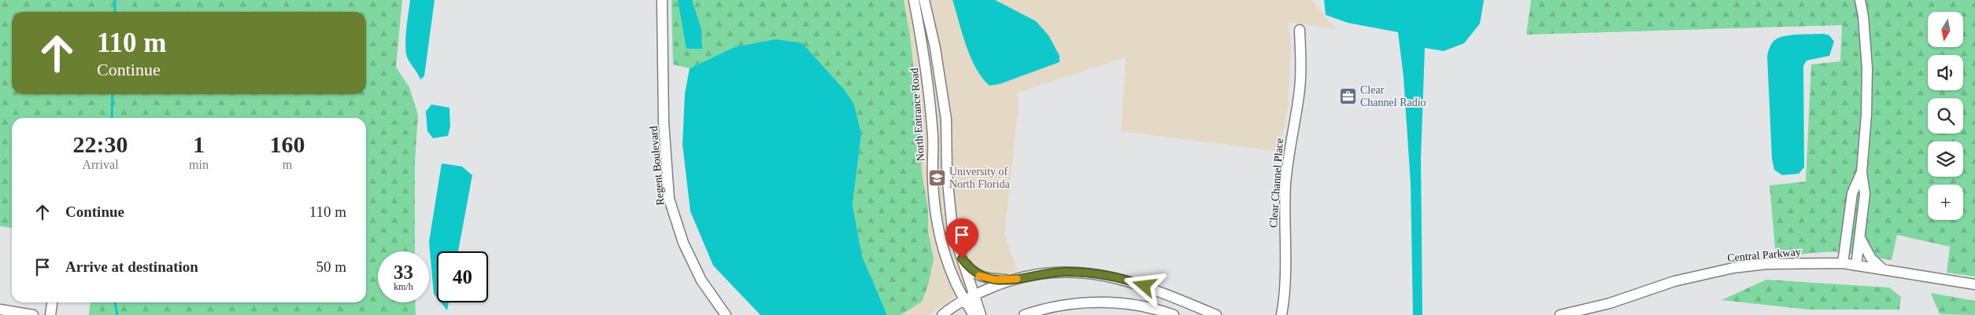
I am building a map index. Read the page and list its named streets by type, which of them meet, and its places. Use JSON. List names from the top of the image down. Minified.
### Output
{"streets":{"street":["North Entrance Road","Regent Boulevard","Clear Channel Place","Central Parkway"]},"places":{"office":["Clear Channel Radio"],"school or university":["University of North Florida"]},"north":"bottom","page":{"map_buttons":"+","turn":["110 m","Continue"],"eta":["22:30","Arrival","1","min","160","m"],"list":[{"name":"Continue","value":"110 m"},{"name":"Arrive at destination","value":"50 m"}],"speed":"33 km/h","limit":"40"}}
